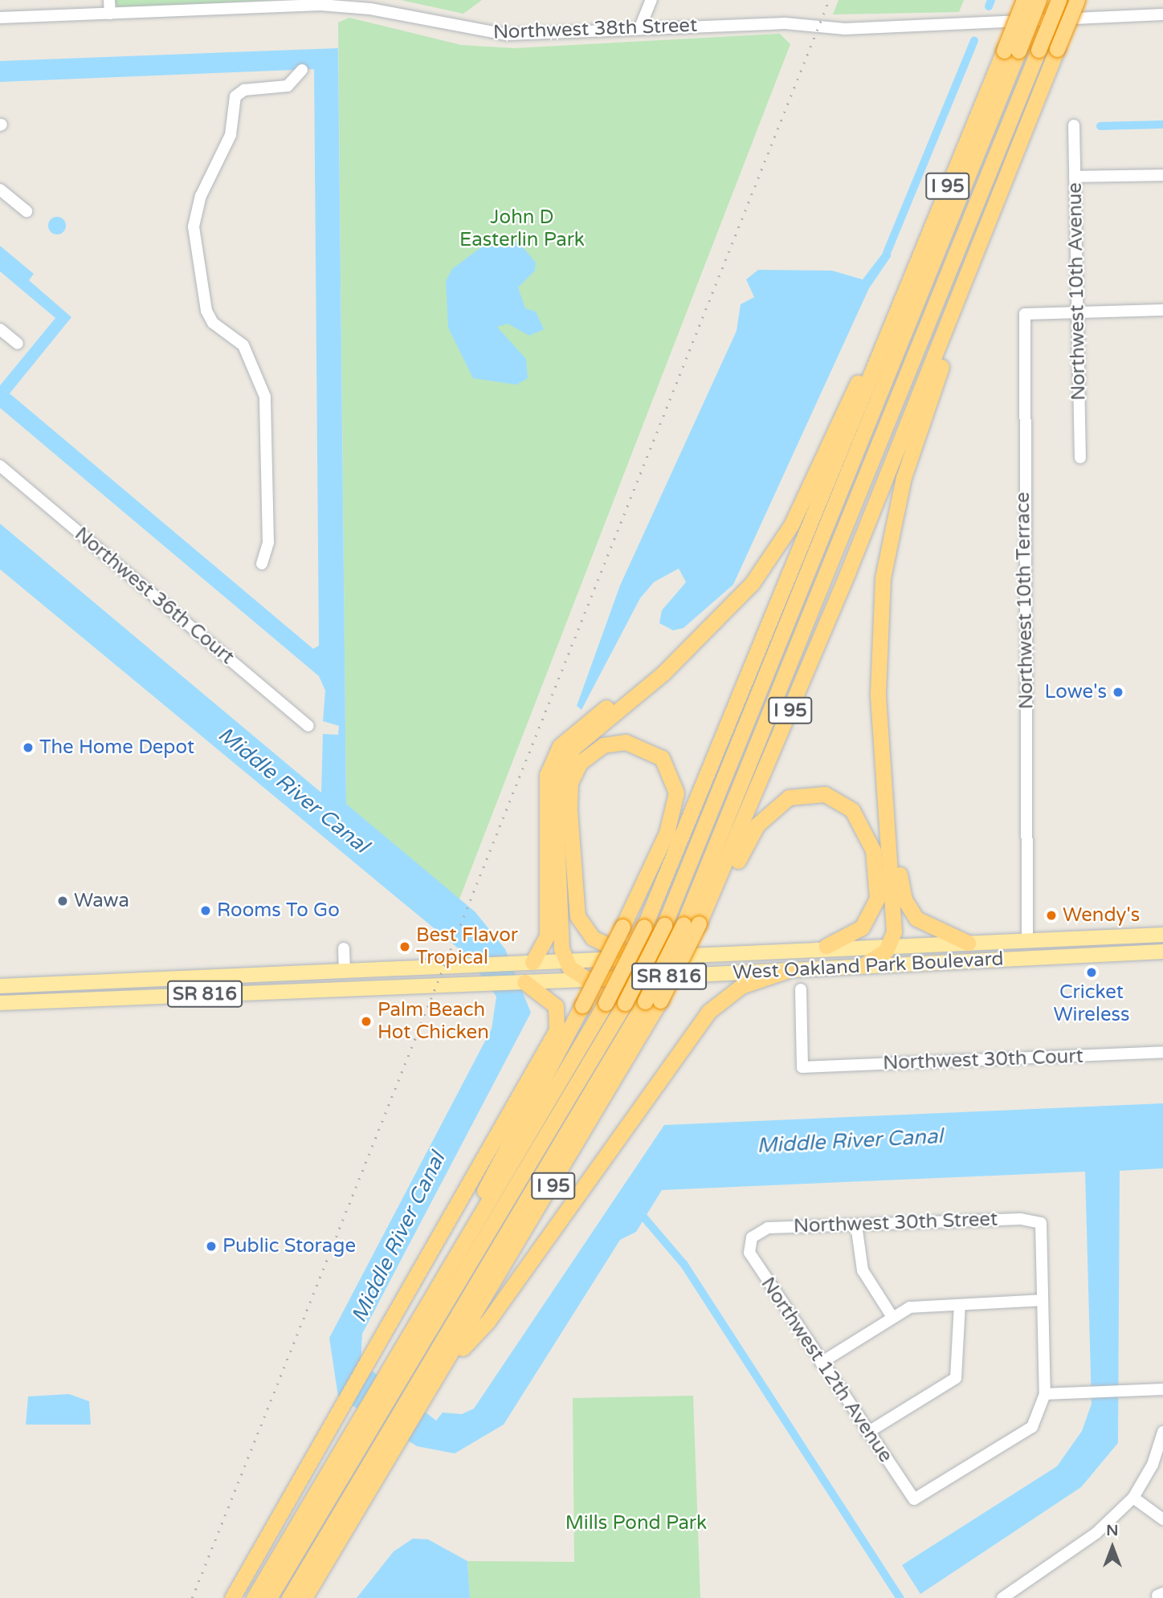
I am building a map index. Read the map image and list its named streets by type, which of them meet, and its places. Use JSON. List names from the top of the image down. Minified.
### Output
{"streets":{"highway":["I 95"],"main road":["West Oakland Park Boulevard","SR 816"],"street":["Northwest 38th Street","Northwest 10th Avenue","Northwest 36th Court","Northwest 10th Terrace","Northwest 30th Court","Northwest 30th Street","Northwest 12th Avenue"]},"crossings":[["Northwest 10th Avenue","Northwest 10th Terrace"],["Northwest 10th Terrace","West Oakland Park Boulevard"],["Northwest 30th Street","Northwest 12th Avenue"]],"water":["Middle River Canal"],"parks":["John D Easterlin Park","Mills Pond Park"],"places":["Lowe's","The Home Depot","Wawa","Rooms To Go","Wendy's","Best Flavor Tropical","Cricket Wireless","Palm Beach Hot Chicken","Public Storage"],"north":"top"}
